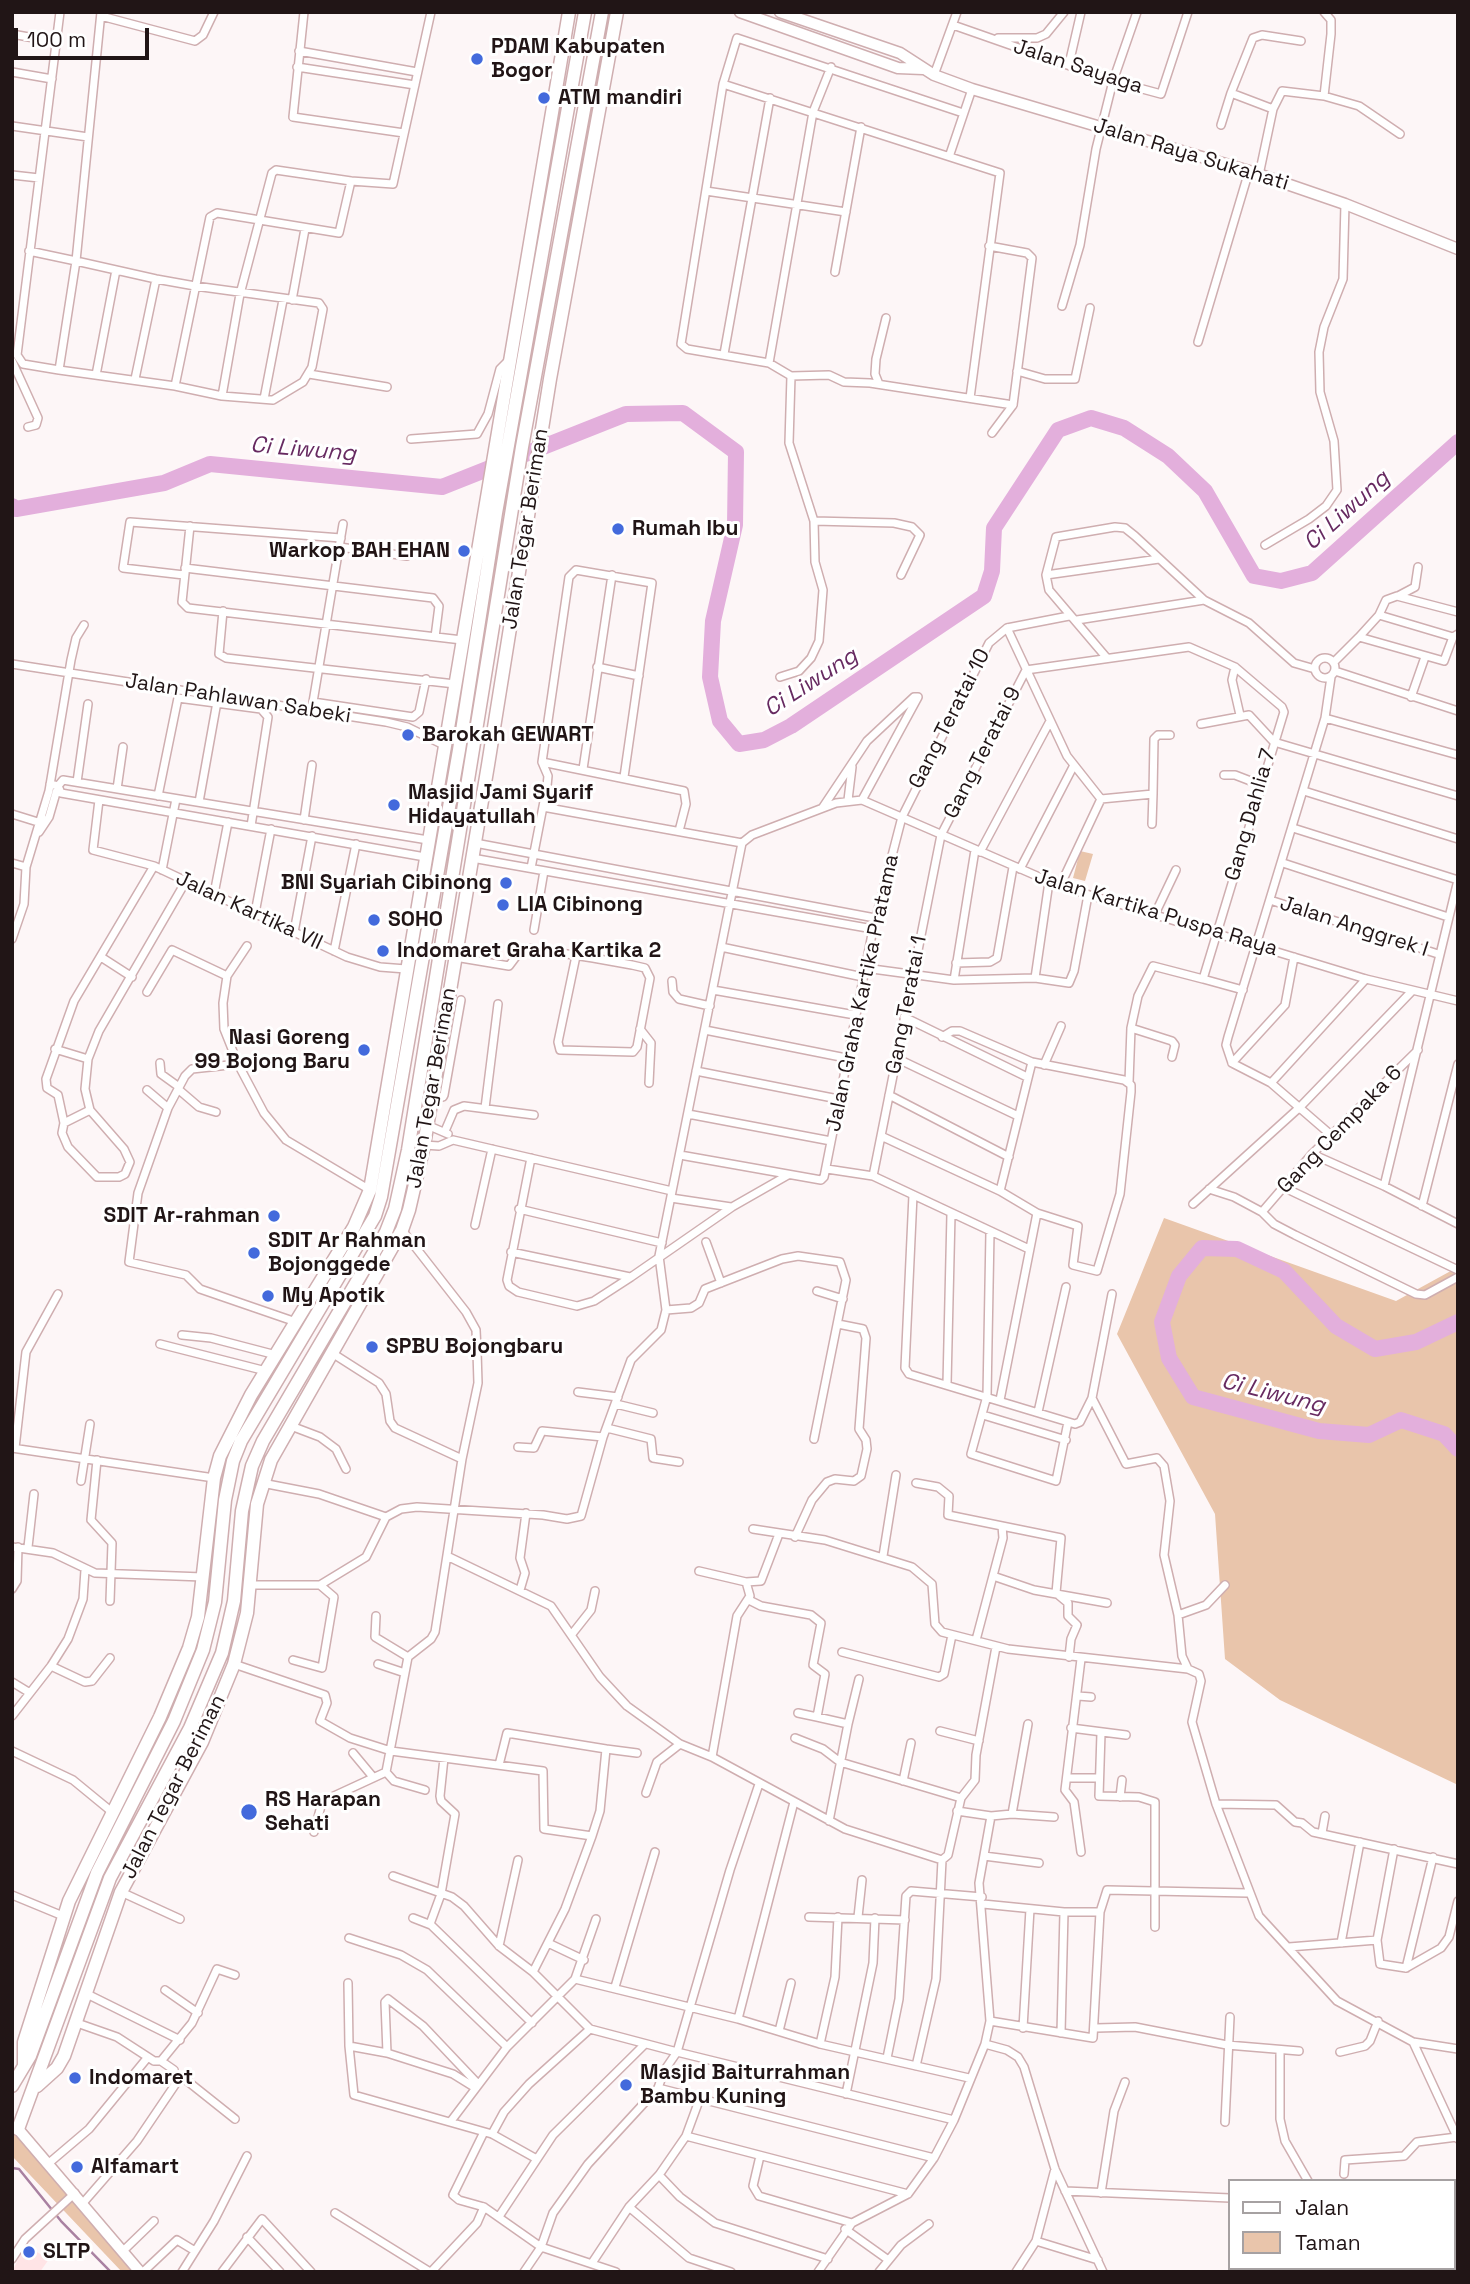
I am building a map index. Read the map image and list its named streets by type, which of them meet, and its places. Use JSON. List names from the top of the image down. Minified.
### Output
{"streets":{"main road":["Jalan Raya Sukahati","Jalan Tegar Beriman"],"street":["Jalan Sayaga","Jalan Pahlawan Sabeki","Gang Teratai 10","Gang Teratai 9","Gang Dahlia 7","Jalan Kartika VII","Jalan Kartika Puspa Raya","Jalan Anggrek I","Jalan Graha Kartika Pratama","Gang Teratai 1","Gang Cempaka 6"]},"crossings":[["Jalan Tegar Beriman","Jalan Pahlawan Sabeki"],["Jalan Tegar Beriman","Jalan Kartika VII"],["Gang Teratai 10","Jalan Kartika Puspa Raya"],["Gang Teratai 10","Jalan Graha Kartika Pratama"],["Gang Teratai 9","Jalan Kartika Puspa Raya"],["Gang Teratai 9","Gang Teratai 1"],["Gang Dahlia 7","Jalan Kartika Puspa Raya"],["Jalan Kartika Puspa Raya","Jalan Graha Kartika Pratama"],["Jalan Kartika Puspa Raya","Gang Teratai 1"]],"water":["Ci Liwung"],"places":["PDAM Kabupaten Bogor","ATM mandiri","Rumah Ibu","Warkop BAH EHAN","Barokah GEWART","Masjid Jami Syarif Hidayatullah","BNI Syariah Cibinong","LIA Cibinong","SOHO","Indomaret Graha Kartika 2","Nasi Goreng 99 Bojong Baru","SDIT Ar-rahman","SDIT Ar Rahman Bojonggede","My Apotik","SPBU Bojongbaru","RS Harapan Sehati","Indomaret","Masjid Baiturrahman Bambu Kuning","Alfamart","SLTP"],"legend":["Jalan","Taman"],"scale_bar":"100 m"}
